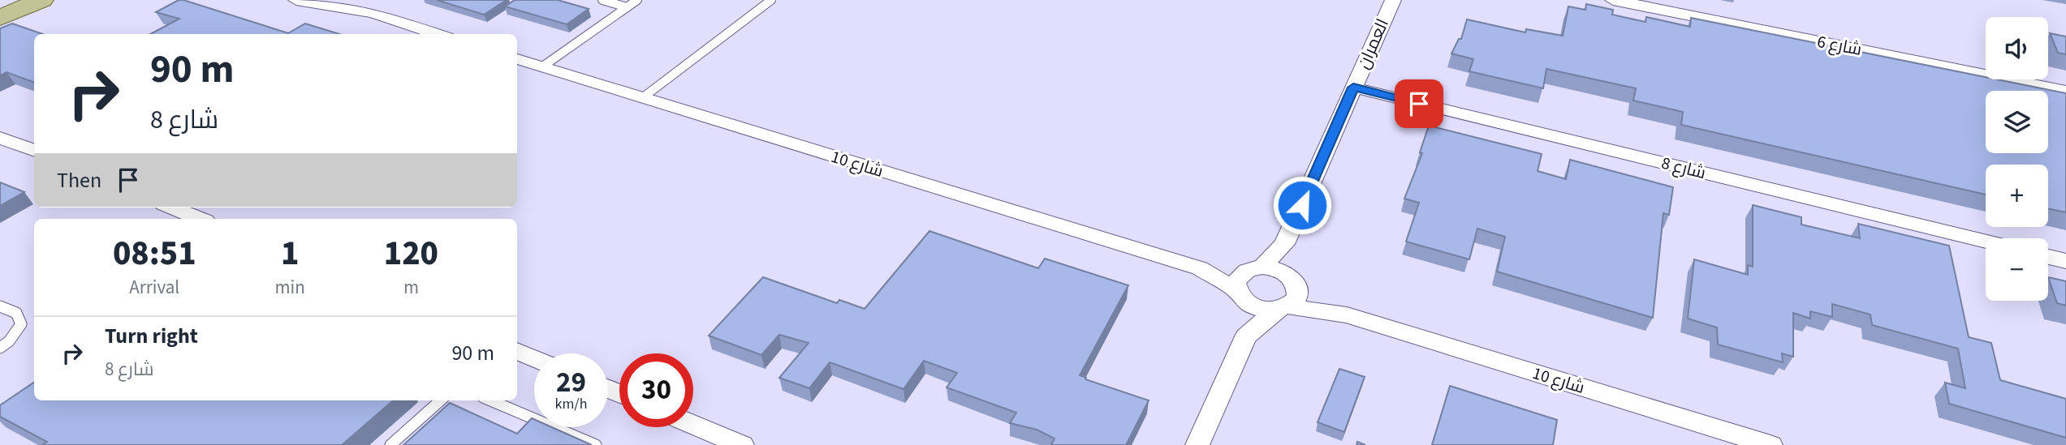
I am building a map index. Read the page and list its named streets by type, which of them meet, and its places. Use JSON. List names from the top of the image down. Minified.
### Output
{"streets":{"street":["العمران","شارع 6","شارع 10","شارع 8"]},"crossings":[["العمران","شارع 10"],["العمران","شارع 8"]],"page":{"map_buttons":["+","−"],"turn":["90 m","شارع 8"],"then":"Then","eta":["08:51","Arrival","1","min","120","m"],"list":[{"name":"Turn right","note":"شارع 8","value":"90 m"}],"speed":"29 km/h","limit":"30"}}
